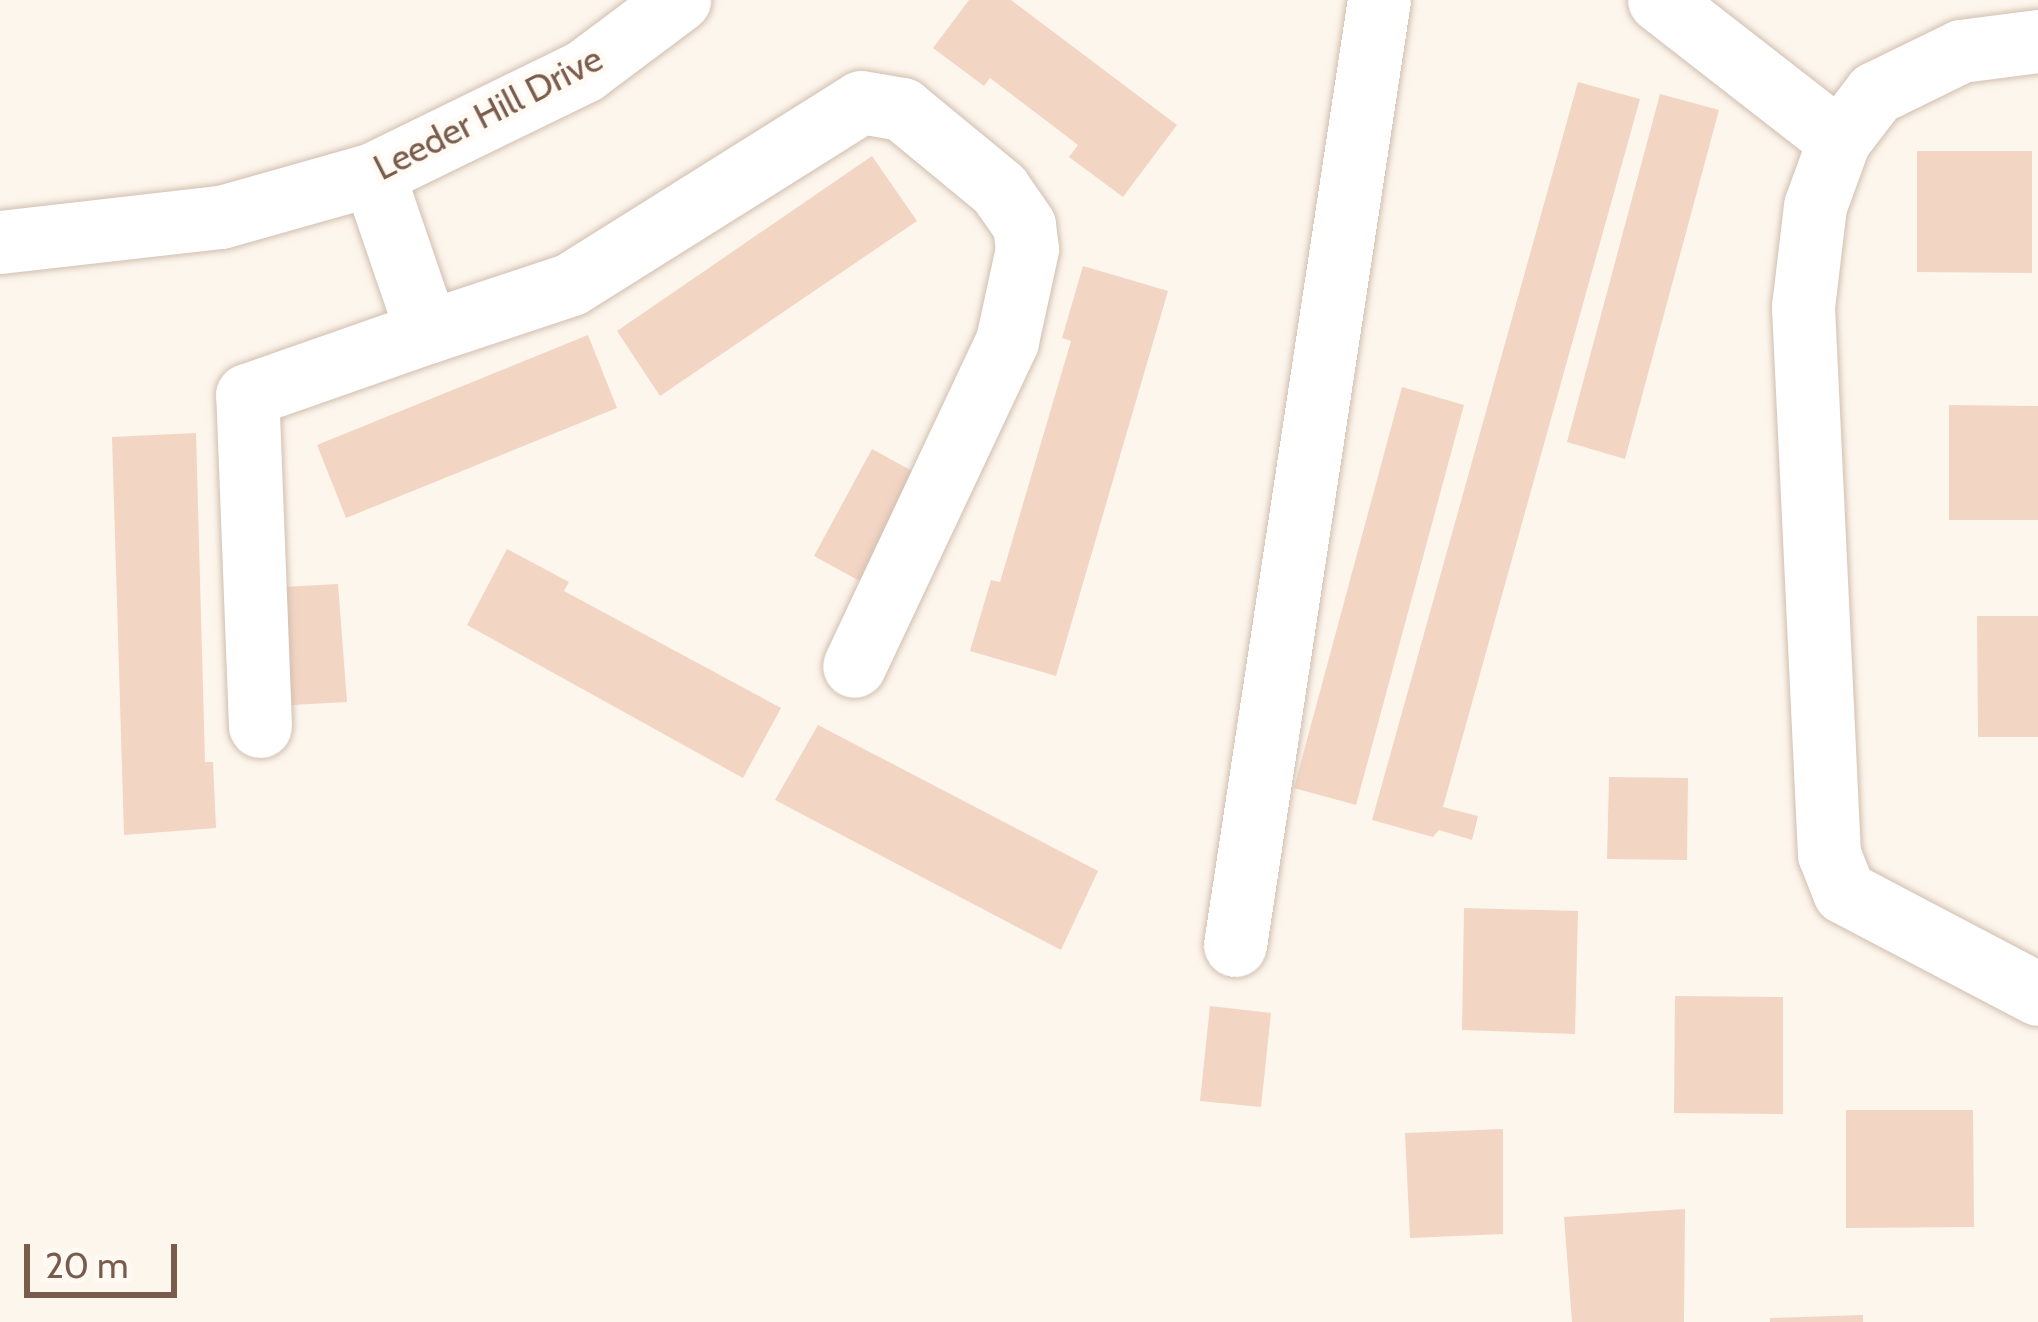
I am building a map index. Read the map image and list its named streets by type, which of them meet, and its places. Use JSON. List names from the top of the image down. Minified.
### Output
{"streets":{"street":["Leeder Hill Drive"]},"scale_bar":"20 m"}
